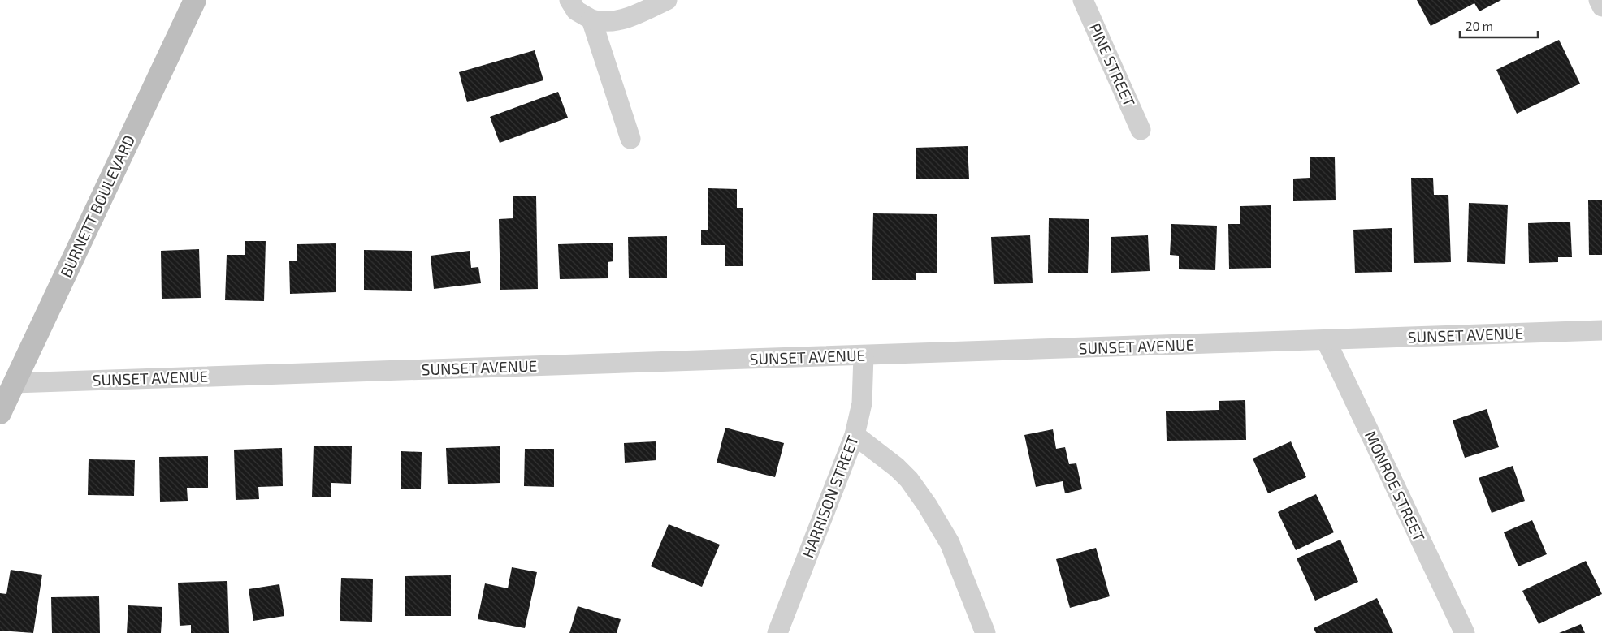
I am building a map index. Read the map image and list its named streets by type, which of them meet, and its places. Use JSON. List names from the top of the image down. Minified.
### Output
{"streets":{"main road":["BURNETT BOULEVARD"],"street":["PINE STREET","SUNSET AVENUE","MONROE STREET","HARRISON STREET"]},"crossings":[["BURNETT BOULEVARD","SUNSET AVENUE"],["SUNSET AVENUE","MONROE STREET"],["SUNSET AVENUE","HARRISON STREET"]],"scale_bar":"20 m"}
